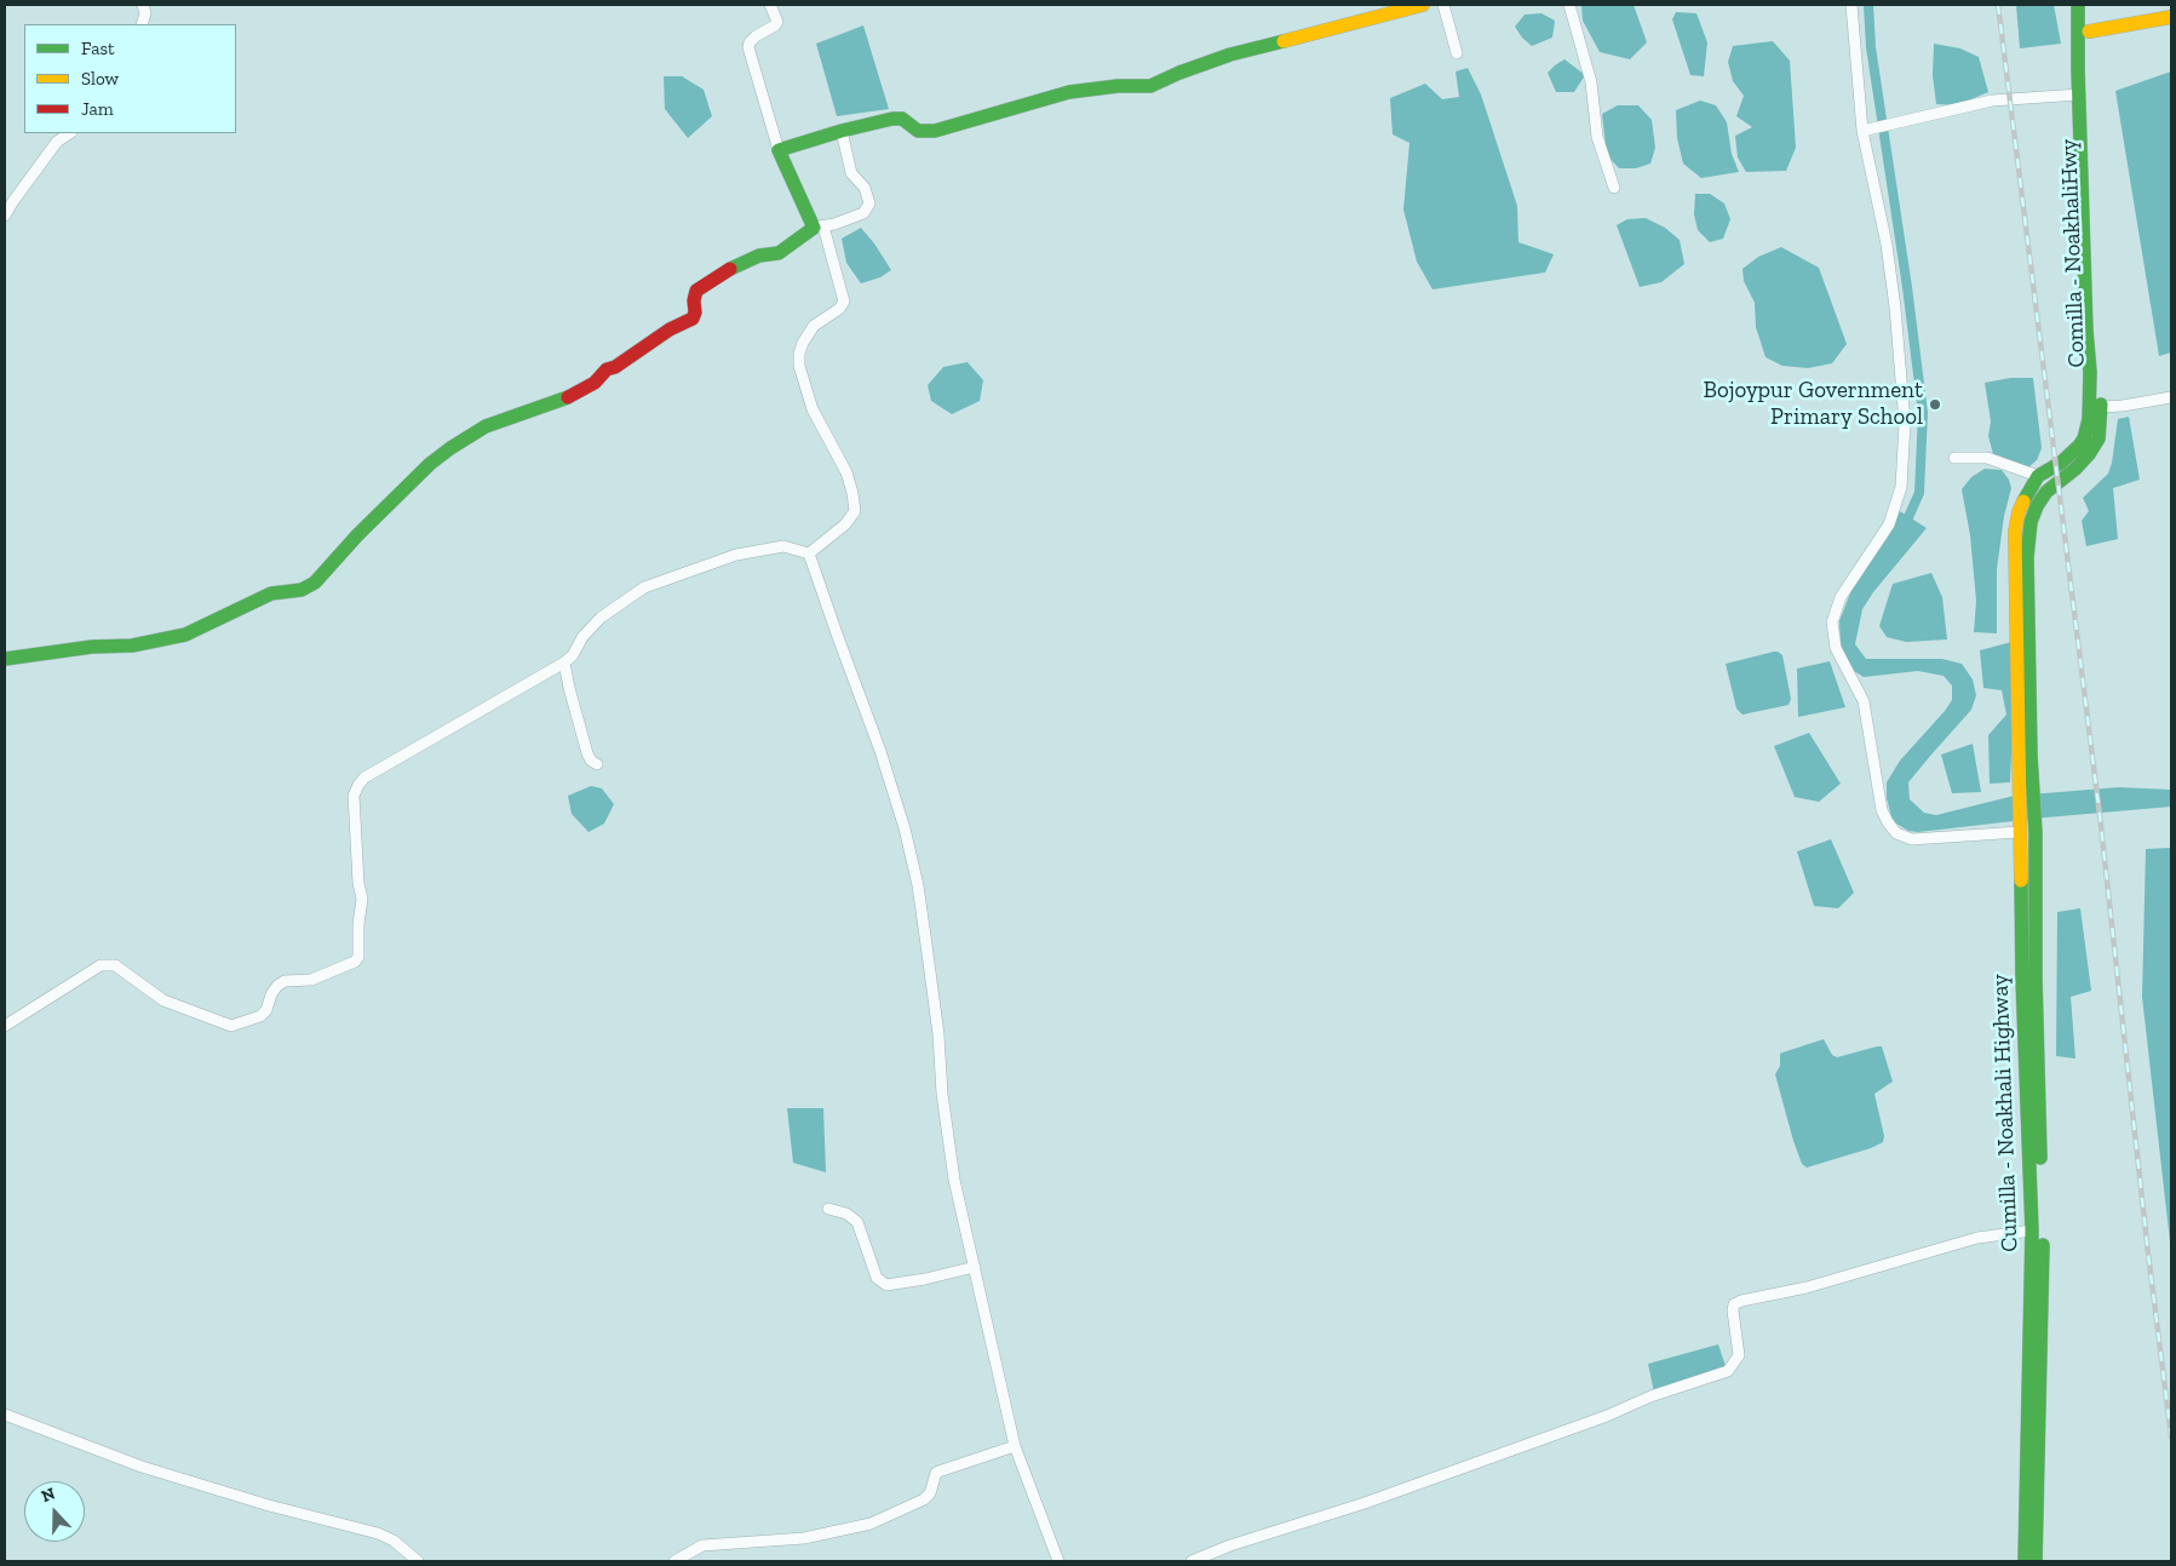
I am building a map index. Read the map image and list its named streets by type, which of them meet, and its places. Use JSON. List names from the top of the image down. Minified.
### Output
{"streets":{"main road":["Comilla - NoakhaliHwy","Cumilla - Noakhali Highway"]},"crossings":[["Comilla - NoakhaliHwy","Cumilla - Noakhali Highway"]],"places":["Bojoypur Government Primary School"],"legend":["Fast","Slow","Jam"],"north":"top"}
